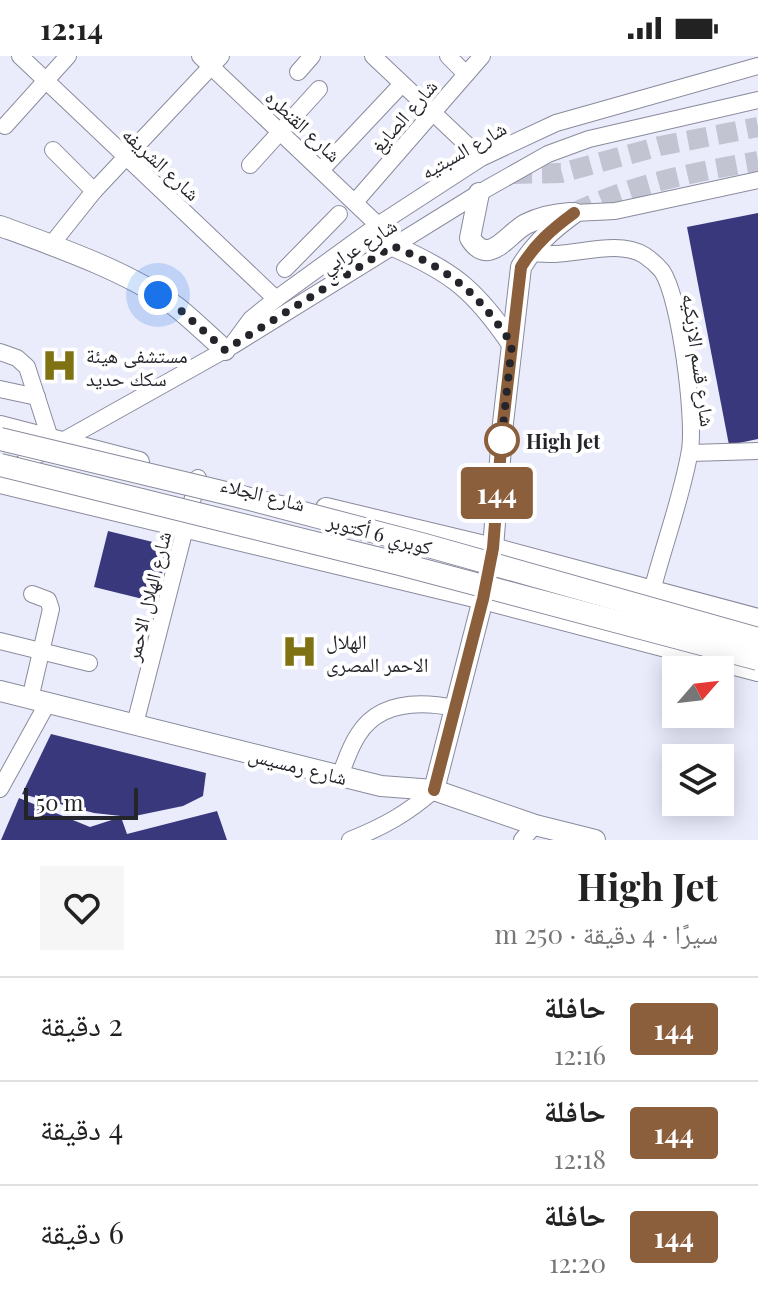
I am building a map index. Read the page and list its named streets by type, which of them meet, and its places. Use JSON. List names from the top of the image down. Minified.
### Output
{"streets":{"highway":["كوبري 6 أكتوبر"],"main road":["شارع الجلاء","شارع رمسيس"],"street":["شارع الصايغ","شارع القنطره","شارع السبتيه","شارع الشريفه","شارع عرابي","شارع قسم الازبكيه","شارع الهلال الاحمر"]},"crossings":[["شارع الصايغ","شارع القنطره"],["شارع القنطره","شارع السبتيه"],["شارع السبتيه","شارع الشريفه"],["شارع السبتيه","شارع عرابي"],["شارع عرابي","شارع الجلاء"],["شارع قسم الازبكيه","شارع الجلاء"],["شارع الجلاء","شارع الهلال الاحمر"],["شارع الهلال الاحمر","شارع رمسيس"]],"places":{"hospital":["مستشفى هيئة سكك حديد","الهلال الاحمر المصرى"],"other":["High Jet"]},"lines":["bus line 144"],"scale_bar":"50 m","north":"top right","page":{"status":"12:14","on_map":"144","scale":"50 m","heading":["High Jet","سيرًا · 4 دقيقة · 250 m"],"list":[{"mark":"144","name":"حافلة","note":"12:16","value":"2 دقيقة"},{"mark":"144","name":"حافلة","note":"12:18","value":"4 دقيقة"},{"mark":"144","name":"حافلة","note":"12:20","value":"6 دقيقة"}]}}
